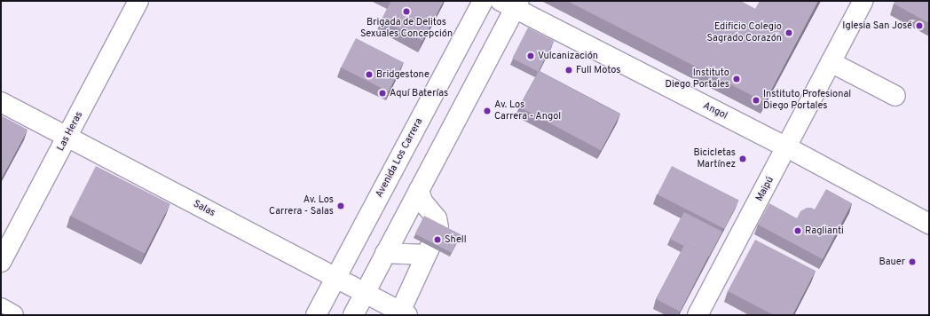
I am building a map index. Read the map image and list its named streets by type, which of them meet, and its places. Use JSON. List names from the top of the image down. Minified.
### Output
{"streets":{"street":["Angol","Las Heras","Avenida Los Carrera","Maipú","Salas"]},"crossings":[["Angol","Maipú"],["Las Heras","Salas"],["Avenida Los Carrera","Salas"]],"places":["Brigada de Delitos Sexuales Concepción","Iglesia San José","Edificio Colegio Sagrado Corazón","Vulcanización","Full Motos","Bridgestone","Instituto Diego Portales","Aquí Baterías","Instituto Profesional Diego Portales","Av. Los Carrera - Angol","Bicicletas Martínez","Av. Los Carrera - Salas","Raglianti","Shell","Bauer"]}
